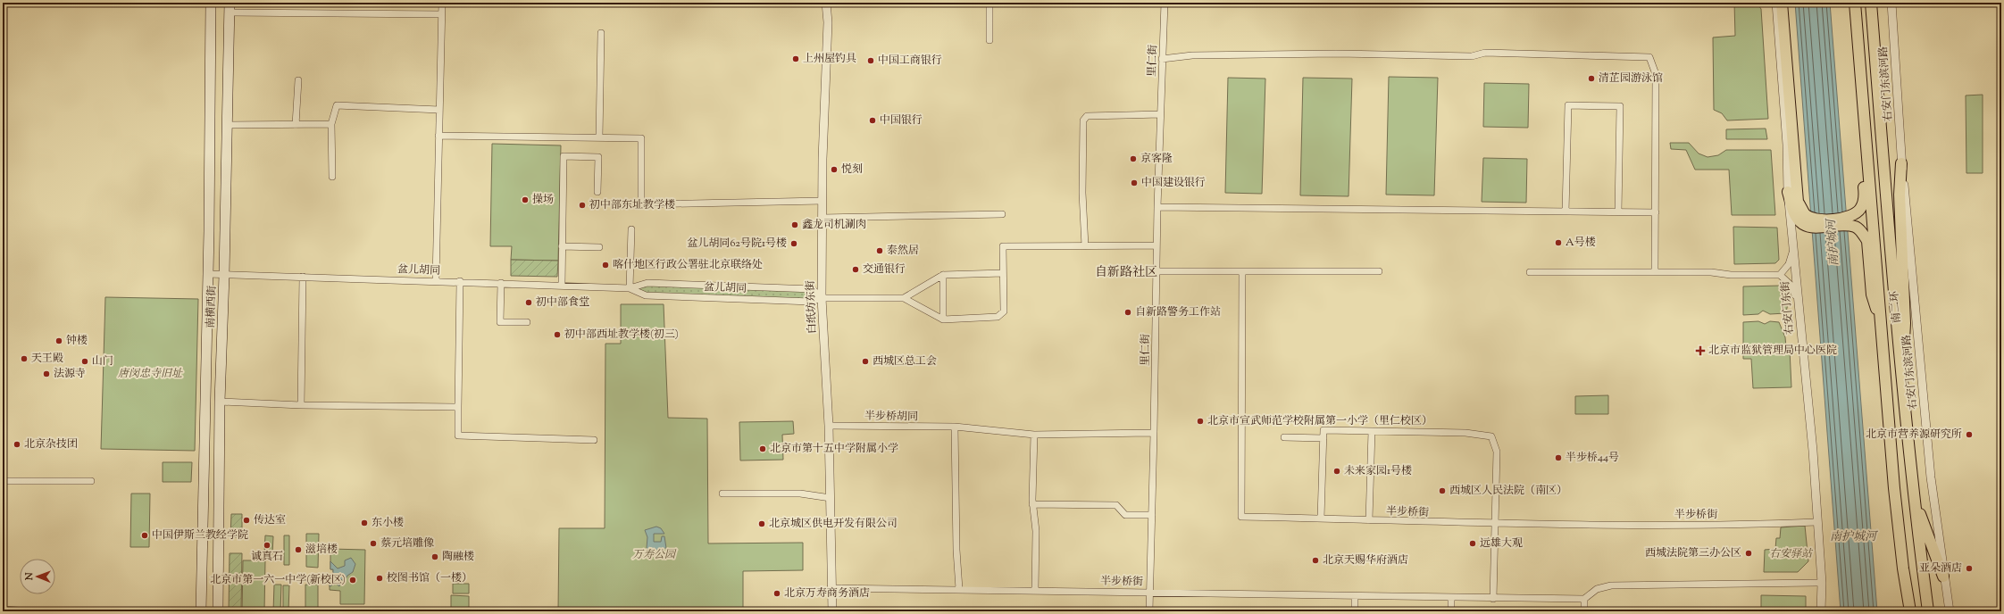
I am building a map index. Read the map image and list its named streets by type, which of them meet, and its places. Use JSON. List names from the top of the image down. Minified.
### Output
{"streets":{"highway":["南二环"],"main road":["南横西街"],"street":["里仁街","右安门东滨河路","盆儿胡同","白纸坊东街","右安门东街","半步桥胡同","半步桥街"]},"crossings":[["里仁街","半步桥胡同"],["里仁街","半步桥街"],["盆儿胡同","南横西街"],["盆儿胡同","白纸坊东街"],["白纸坊东街","半步桥胡同"],["白纸坊东街","半步桥街"],["右安门东街","半步桥街"]],"districts":["自新路社区"],"water":["南护城河"],"parks":["唐闵忠寺旧址","右安驿站","万寿公园"],"places":{"other":["上州屋钓具","中国工商银行","清芷园游泳馆","中国银行","京客隆","悦刻","中国建设银行","操场","初中部东址教学楼","鑫龙司机涮肉","A号楼","盆儿胡同62号院1号楼","泰然居","喀什地区行政公署驻北京联络处","交通银行","初中部食堂","自新路警务工作站","初中部西址教学楼(初三)","钟楼","天王殿","山门","西城区总工会","法源寺","北京市宣武师范学校附属第一小学（里仁校区）","北京市营养源研究所","北京杂技团","北京市第十五中学附属小学","半步桥44号","未来家园1号楼","西城区人民法院（南区）","传达室","东小楼","北京城区供电开发有限公司","中国伊斯兰教经学院","蔡元培雕像","远雄大观","诚真石","滋培楼","西城法院第三办公区","陶融楼","北京天赐华府酒店","亚朵酒店","校图书馆（一楼）","北京市第一六一中学(新校区)","北京万寿商务酒店"],"health":["北京市监狱管理局中心医院"]},"north":"left"}
